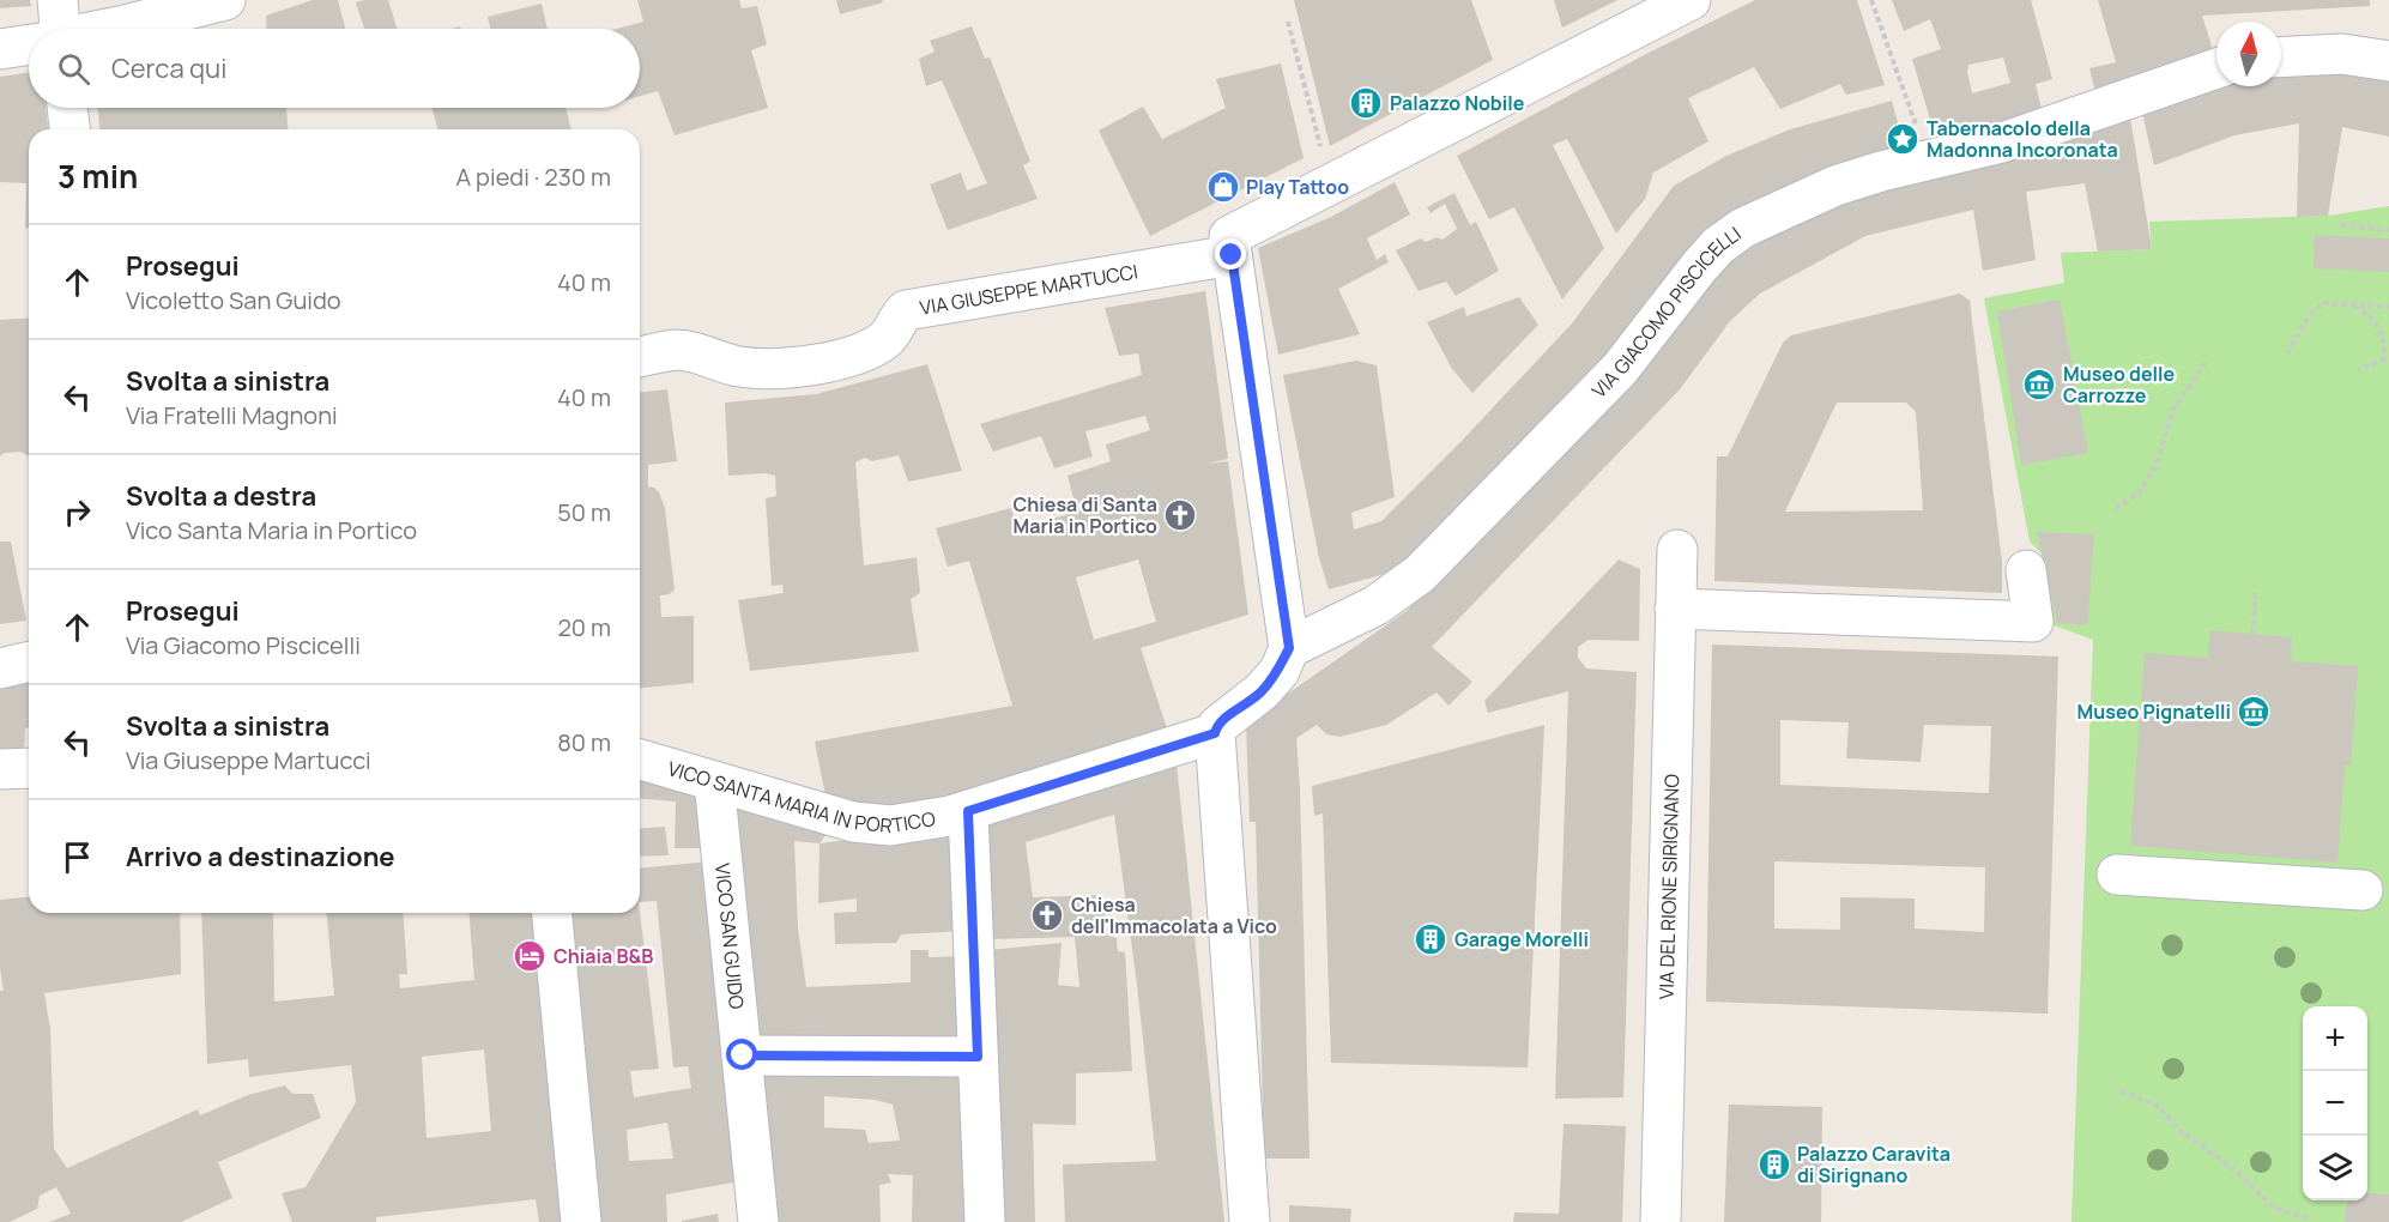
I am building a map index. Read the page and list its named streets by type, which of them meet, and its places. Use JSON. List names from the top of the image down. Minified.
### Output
{"streets":{"street":["VIA GIUSEPPE MARTUCCI","VIA GIACOMO PISCICELLI","VICO SANTA MARIA IN PORTICO","VIA DEL RIONE SIRIGNANO","VICO SAN GUIDO"]},"crossings":[["VICO SANTA MARIA IN PORTICO","VICO SAN GUIDO"]],"places":{"building":["Palazzo Nobile","Garage Morelli","Palazzo Caravita di Sirignano"],"place":["Tabernacolo della Madonna Incoronata"],"shop":["Play Tattoo"],"museum":["Museo delle Carrozze","Museo Pignatelli"],"church":["Chiesa di Santa Maria in Portico","Chiesa dell'Immacolata a Vico"],"hotel":["Chiaia B&B"]},"north":"top","page":{"search":"Cerca qui","heading":["3 min","A piedi · 230 m"],"list":[["Prosegui","Vicoletto San Guido","40 m"],["Svolta a sinistra","Via Fratelli Magnoni","40 m"],["Svolta a destra","Vico Santa Maria in Portico","50 m"],["Prosegui","Via Giacomo Piscicelli","20 m"],["Svolta a sinistra","Via Giuseppe Martucci","80 m"],"Arrivo a destinazione"],"map_buttons":["+","−"]}}
